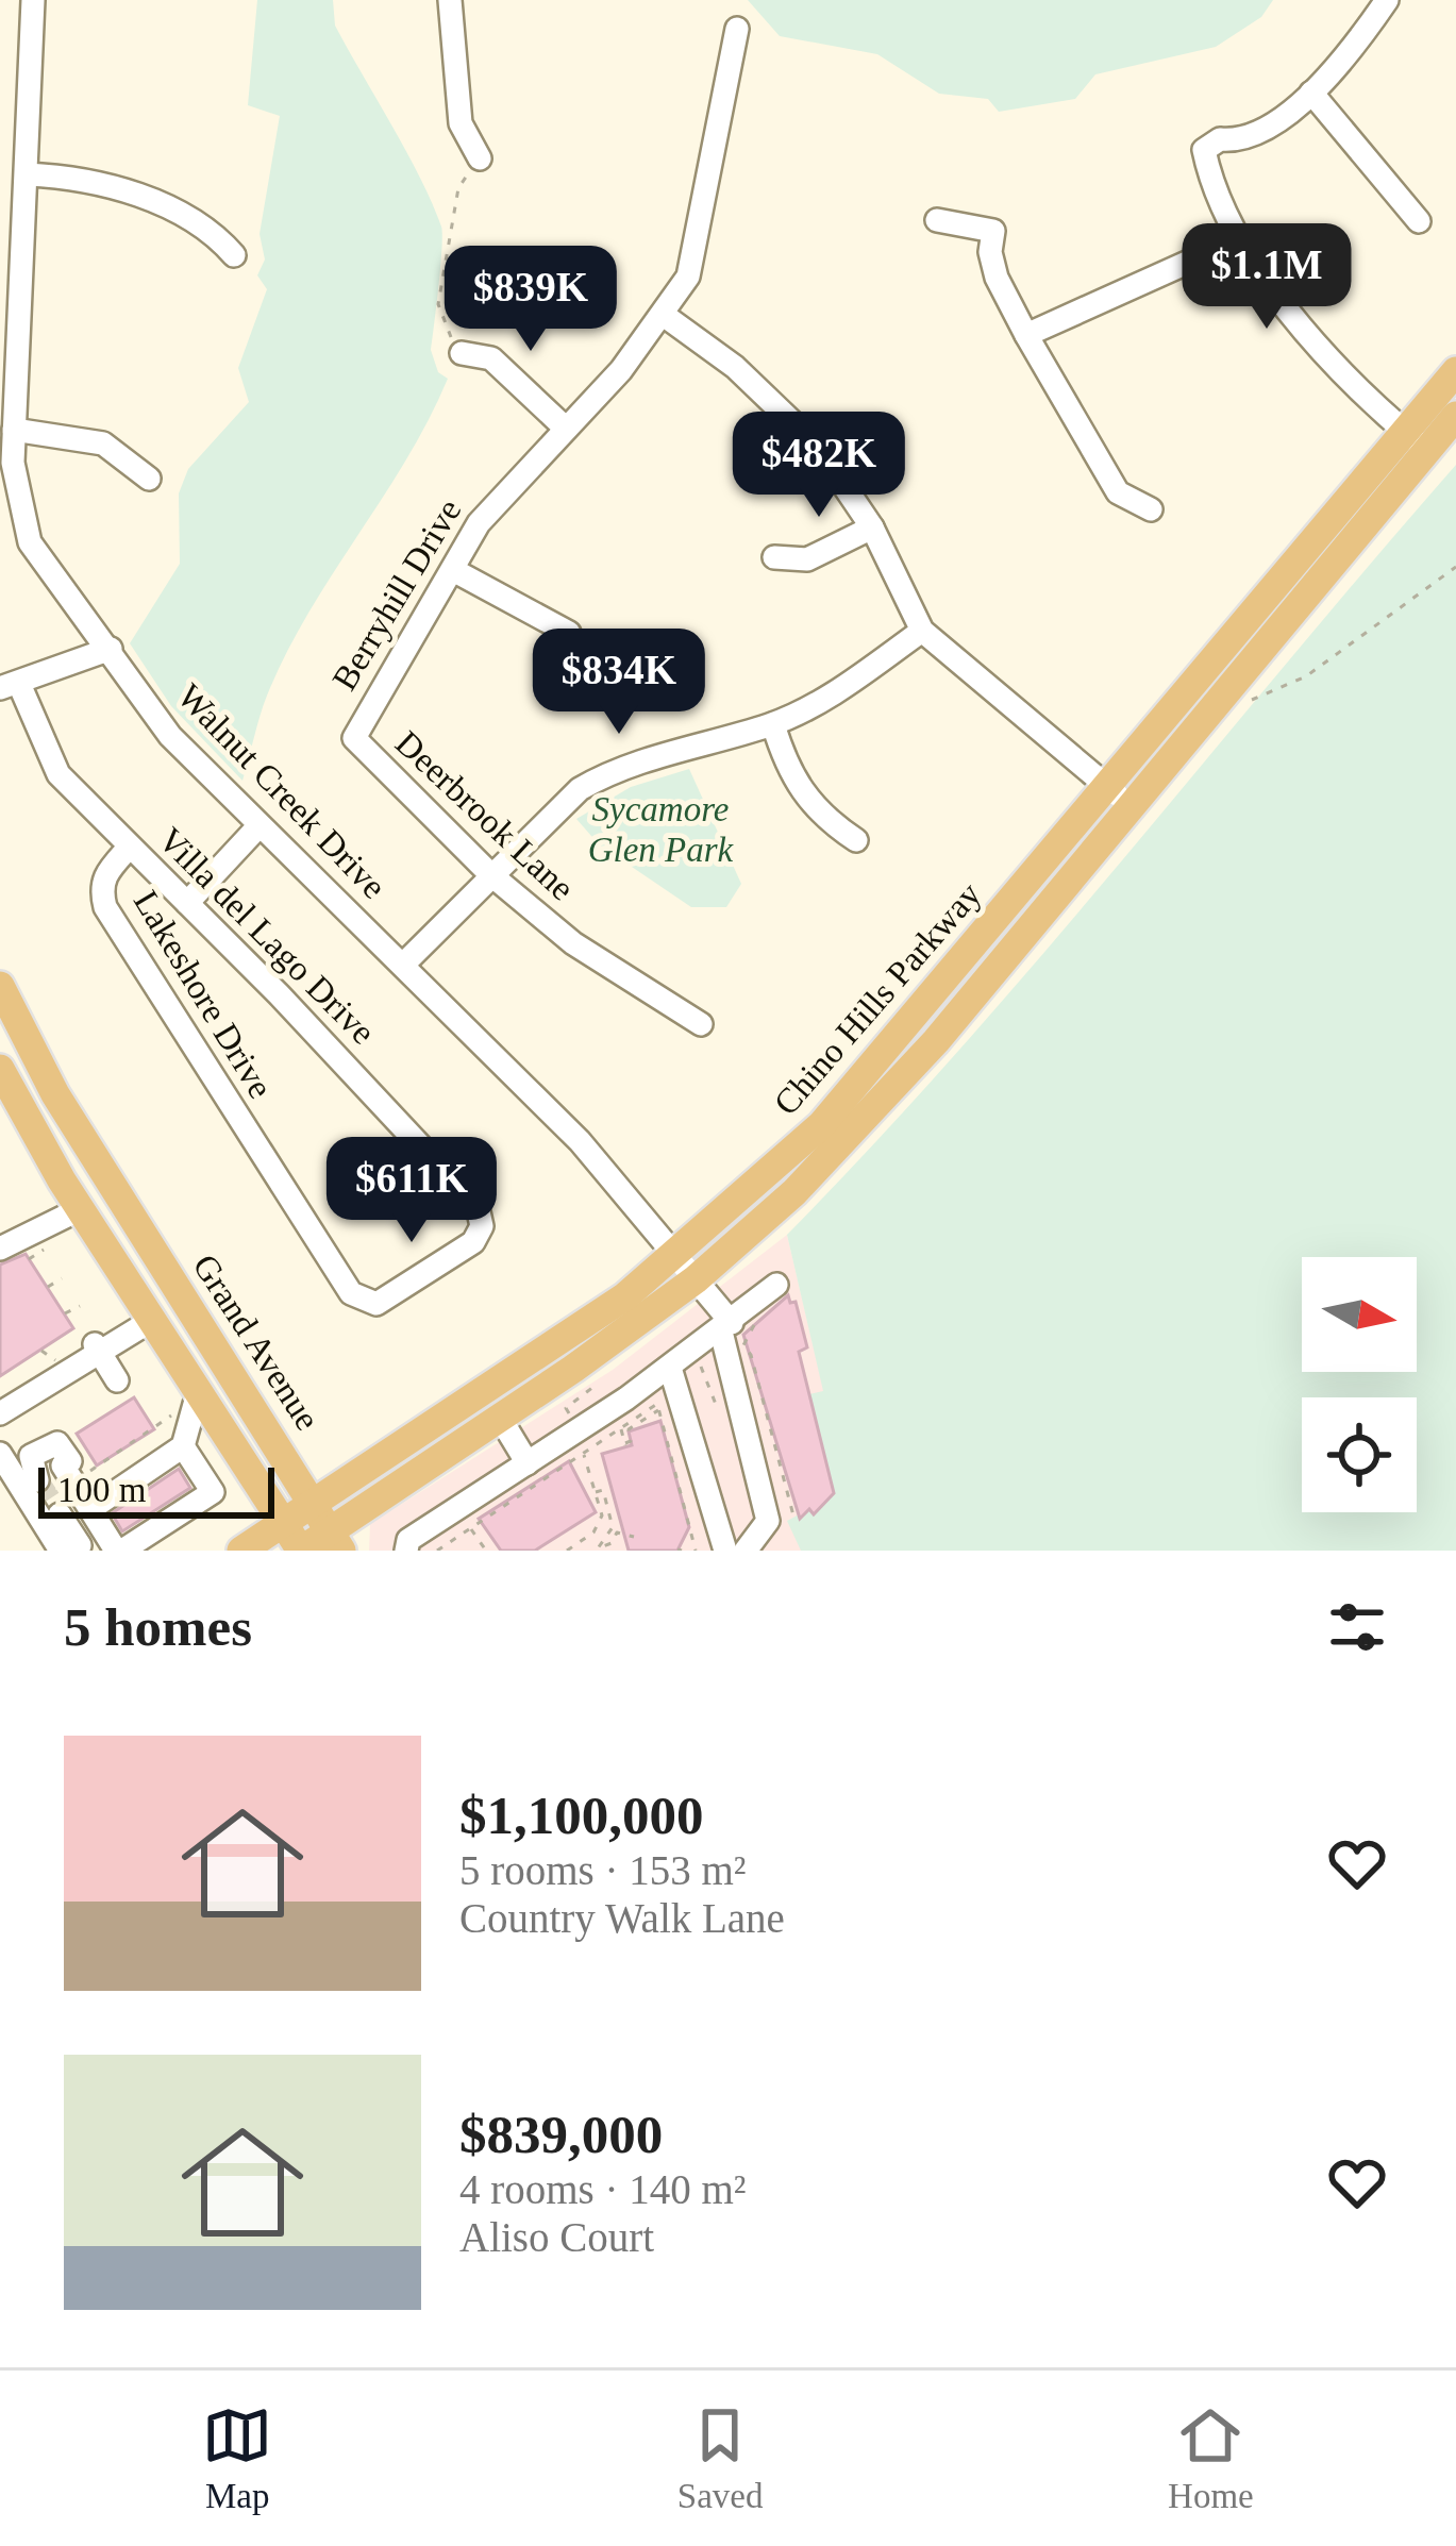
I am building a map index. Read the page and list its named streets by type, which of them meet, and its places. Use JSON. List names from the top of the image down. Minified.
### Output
{"streets":{"main road":["Chino Hills Parkway","Grand Avenue"],"street":["Berryhill Drive","Walnut Creek Drive","Deerbrook Lane","Villa del Lago Drive","Lakeshore Drive"]},"crossings":[["Berryhill Drive","Deerbrook Lane"],["Walnut Creek Drive","Chino Hills Parkway"],["Villa del Lago Drive","Lakeshore Drive"],["Chino Hills Parkway","Grand Avenue"]],"parks":["Sycamore Glen Park"],"scale_bar":"100 m","north":"right","page":{"price":["$1.1M","$839K","$482K","$834K","$611K"],"scale":"100 m","heading":"5 homes","list":[{"name":"$1,100,000","note":"5 rooms · 153 m² · Country Walk Lane"},{"name":"$839,000","note":"4 rooms · 140 m² · Aliso Court"}],"tabs":["Map","Saved","Home"]}}
